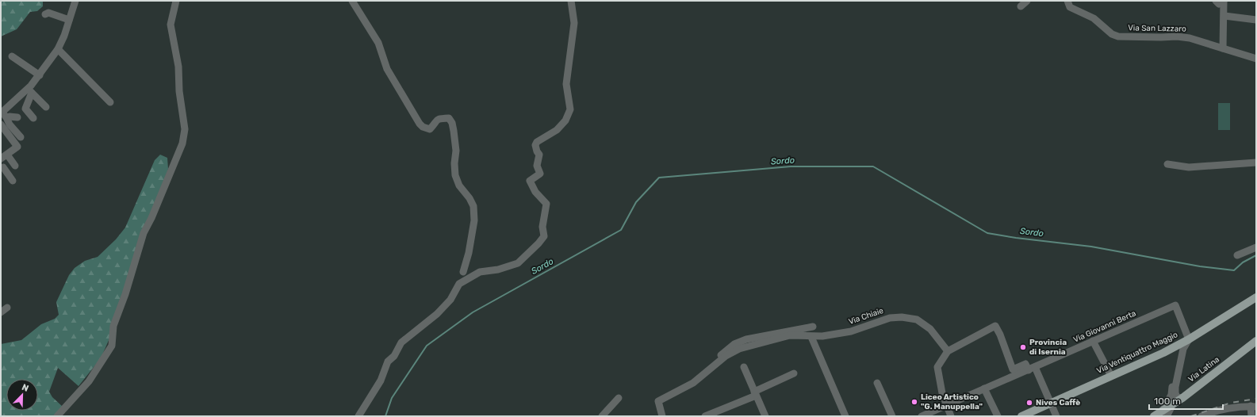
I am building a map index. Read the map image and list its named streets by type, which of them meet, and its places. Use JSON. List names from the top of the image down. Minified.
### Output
{"streets":{"main road":["Via Ventiquattro Maggio","Via Latina"],"street":["Via San Lazzaro","Via Chiaie","Via Giovanni Berta"]},"crossings":[["Via Giovanni Berta","Via Ventiquattro Maggio"]],"water":["Sordo"],"places":["Provincia di Isernia","Liceo Artistico \"G. Manuppella\"","Nives Caffè"],"scale_bar":"100 m","north":"top right"}
